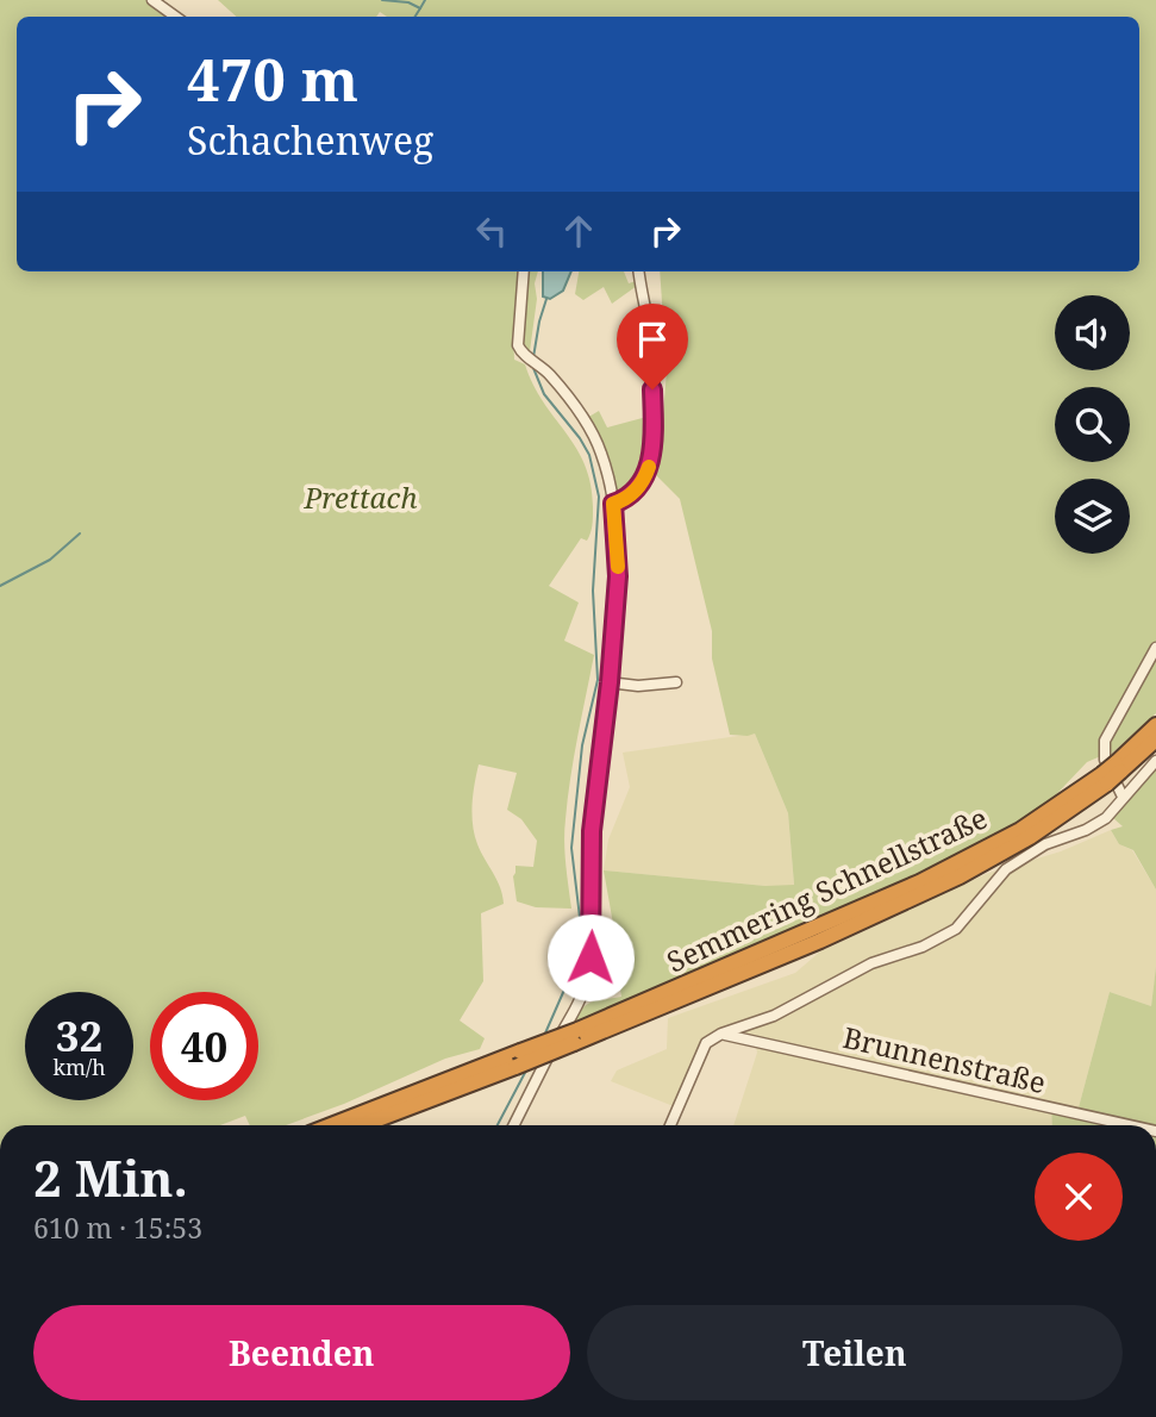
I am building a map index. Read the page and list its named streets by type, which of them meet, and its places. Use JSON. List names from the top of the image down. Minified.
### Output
{"streets":{"highway":["Semmering Schnellstraße"],"street":["Brunnenstraße"]},"parks":["Prettach"],"page":{"turn":["470 m","Schachenweg"],"speed":"32 km/h","limit":"40","heading":["2 Min.","610 m · 15:53"],"buttons":["Beenden","Teilen"]}}
